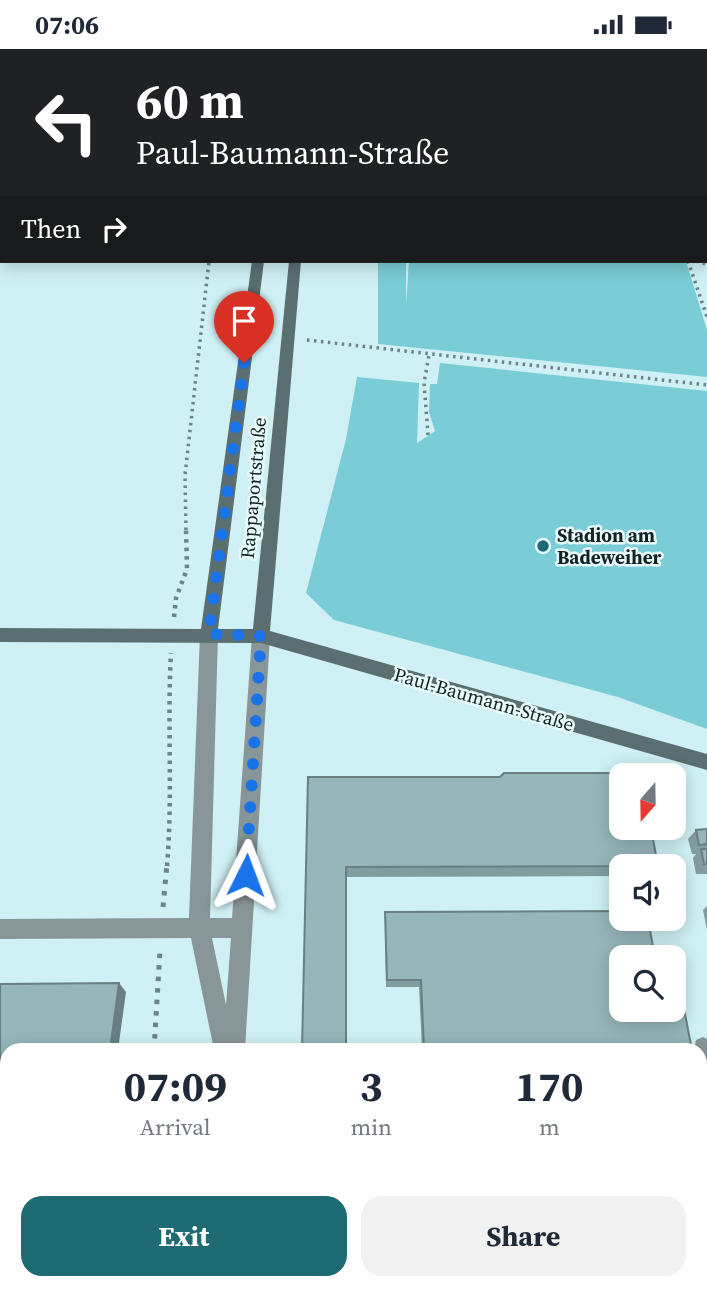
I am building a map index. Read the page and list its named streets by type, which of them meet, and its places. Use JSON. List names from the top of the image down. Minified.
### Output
{"streets":{"main road":["Rappaportstraße","Paul-Baumann-Straße"]},"crossings":[["Rappaportstraße","Paul-Baumann-Straße"]],"places":["Stadion am Badeweiher"],"north":"bottom","page":{"status":"07:06","turn":["60 m","Paul-Baumann-Straße"],"then":"Then","eta":["07:09","Arrival","3","min","170","m"],"buttons":["Exit","Share"]}}
